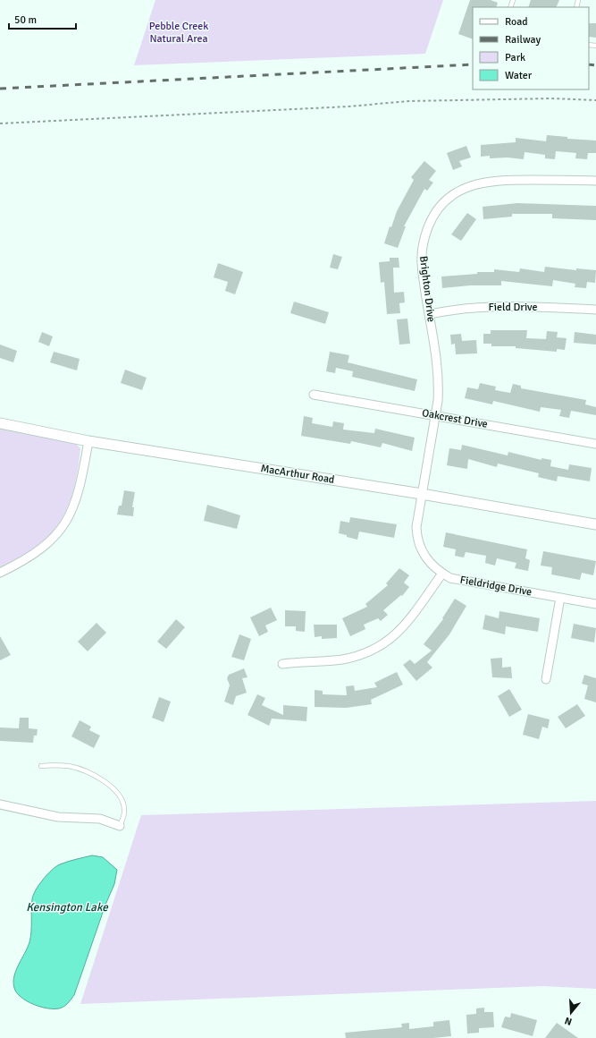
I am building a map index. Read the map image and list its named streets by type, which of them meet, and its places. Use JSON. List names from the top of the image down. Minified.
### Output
{"streets":{"street":["Brighton Drive","Field Drive","Oakcrest Drive","MacArthur Road","Fieldridge Drive"]},"crossings":[["Brighton Drive","Field Drive"],["Brighton Drive","Oakcrest Drive"],["Brighton Drive","MacArthur Road"],["Brighton Drive","Fieldridge Drive"],["MacArthur Road","Fieldridge Drive"]],"water":["Kensington Lake"],"parks":["Pebble Creek Natural Area"],"legend":["Road","Railway","Park","Water"],"scale_bar":"50 m","north":"bottom"}
